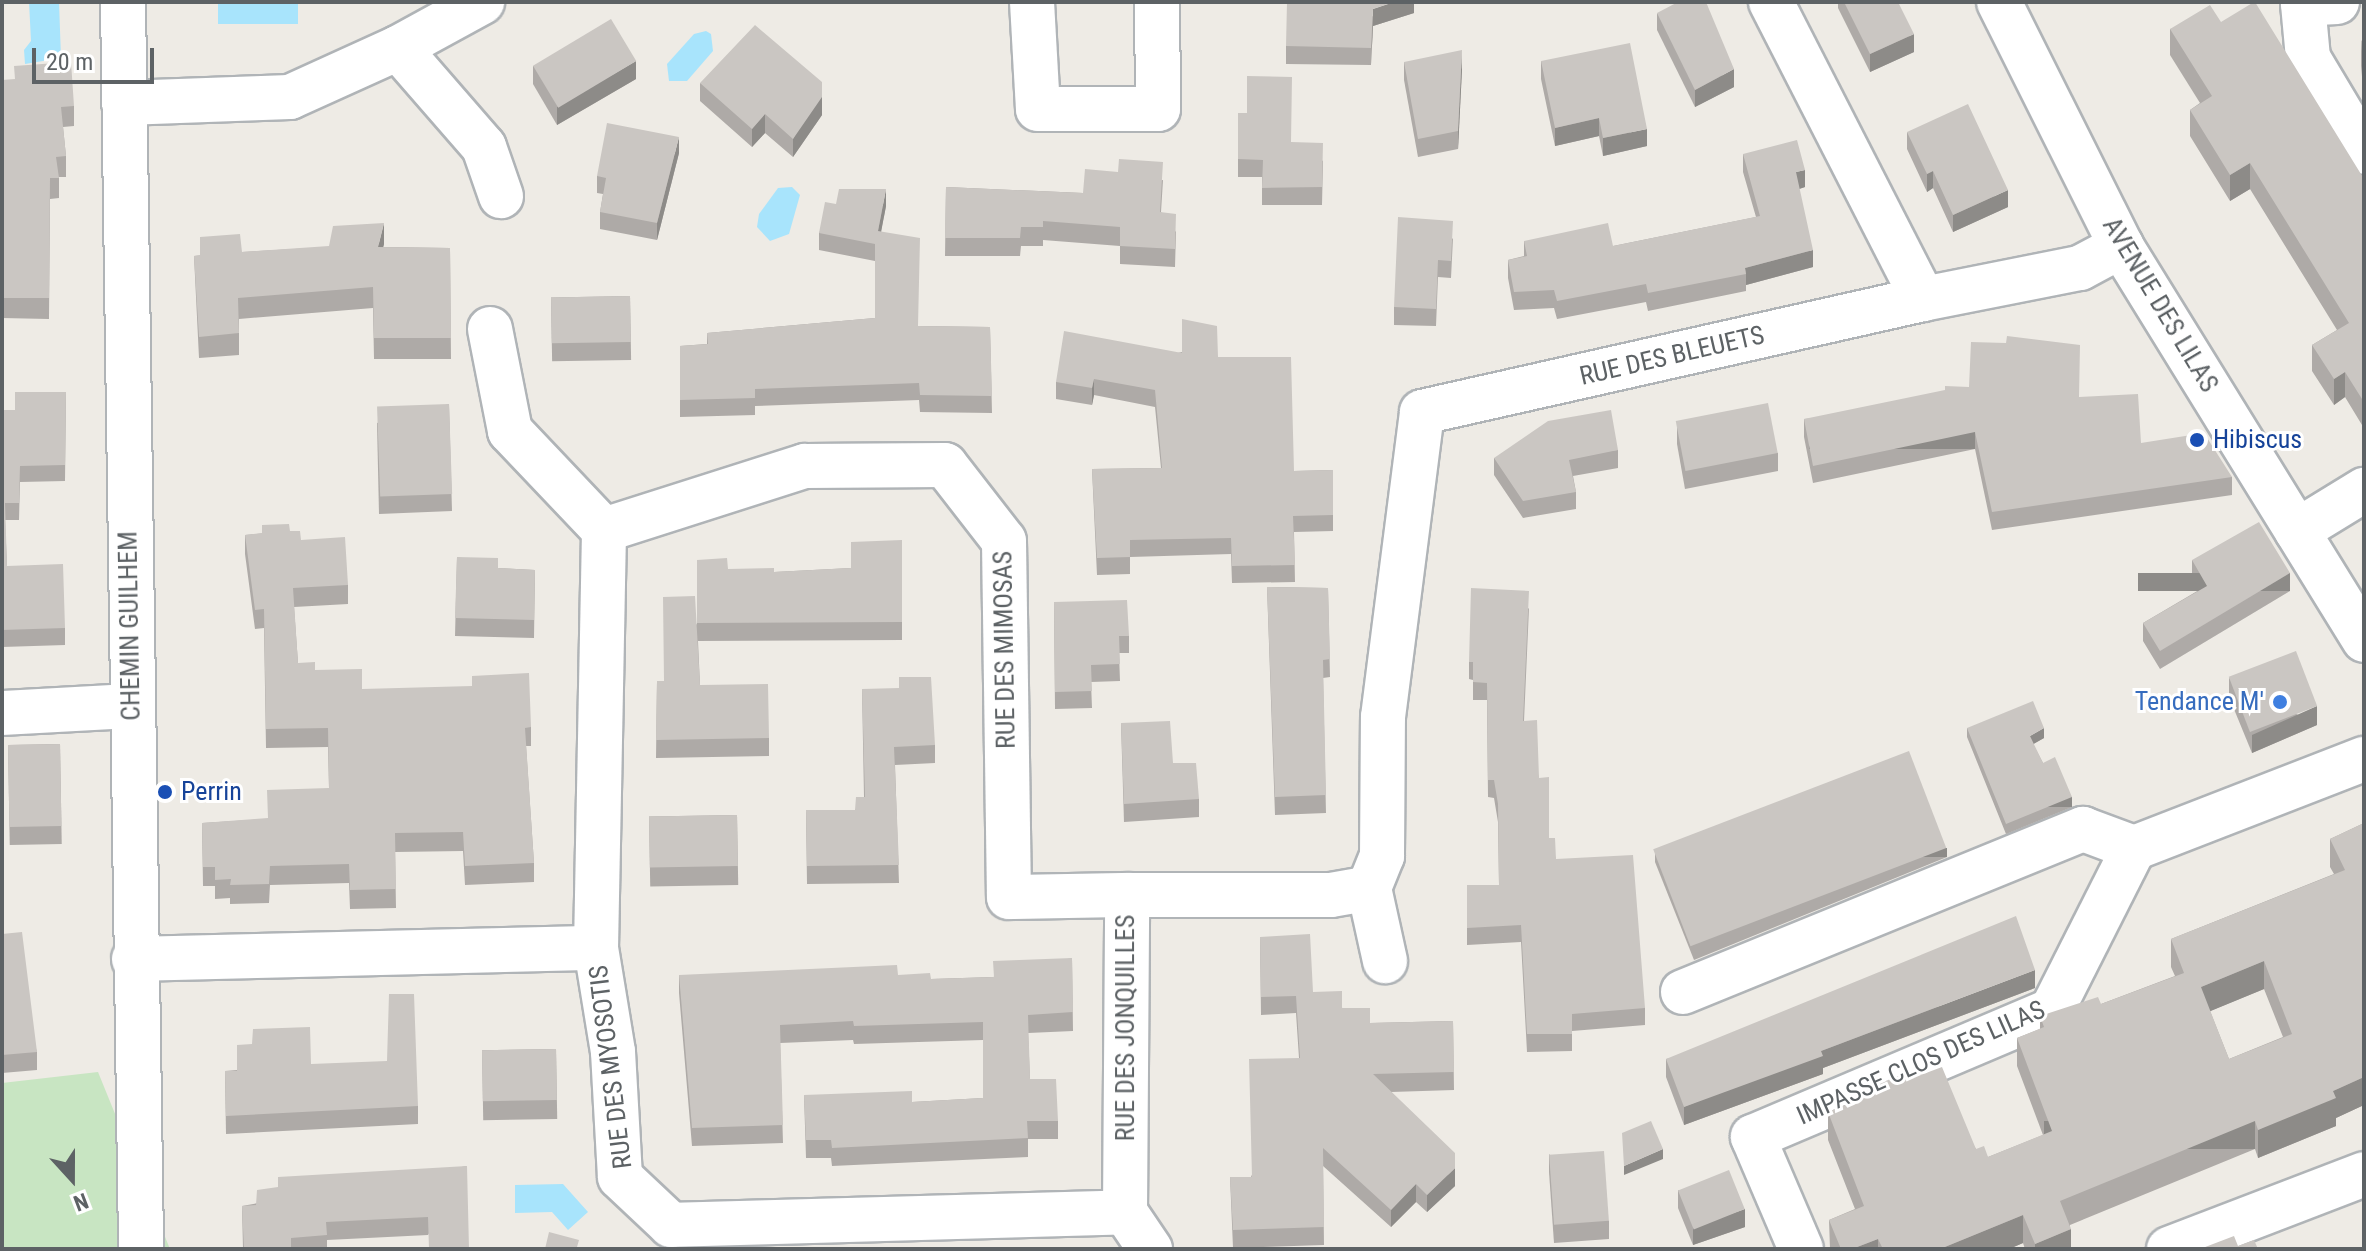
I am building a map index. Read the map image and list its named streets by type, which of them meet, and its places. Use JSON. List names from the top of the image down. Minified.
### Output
{"streets":{"street":["AVENUE DES LILAS","RUE DES BLEUETS","CHEMIN GUILHEM","RUE DES MIMOSAS","RUE DES JONQUILLES","IMPASSE CLOS DES LILAS","RUE DES MYOSOTIS"]},"crossings":[["AVENUE DES LILAS","RUE DES BLEUETS"],["RUE DES BLEUETS","RUE DES JONQUILLES"],["CHEMIN GUILHEM","RUE DES MYOSOTIS"],["RUE DES MIMOSAS","RUE DES JONQUILLES"],["RUE DES JONQUILLES","RUE DES MYOSOTIS"]],"places":["Hibiscus","Tendance M'","Perrin"],"scale_bar":"20 m","north":"bottom"}
